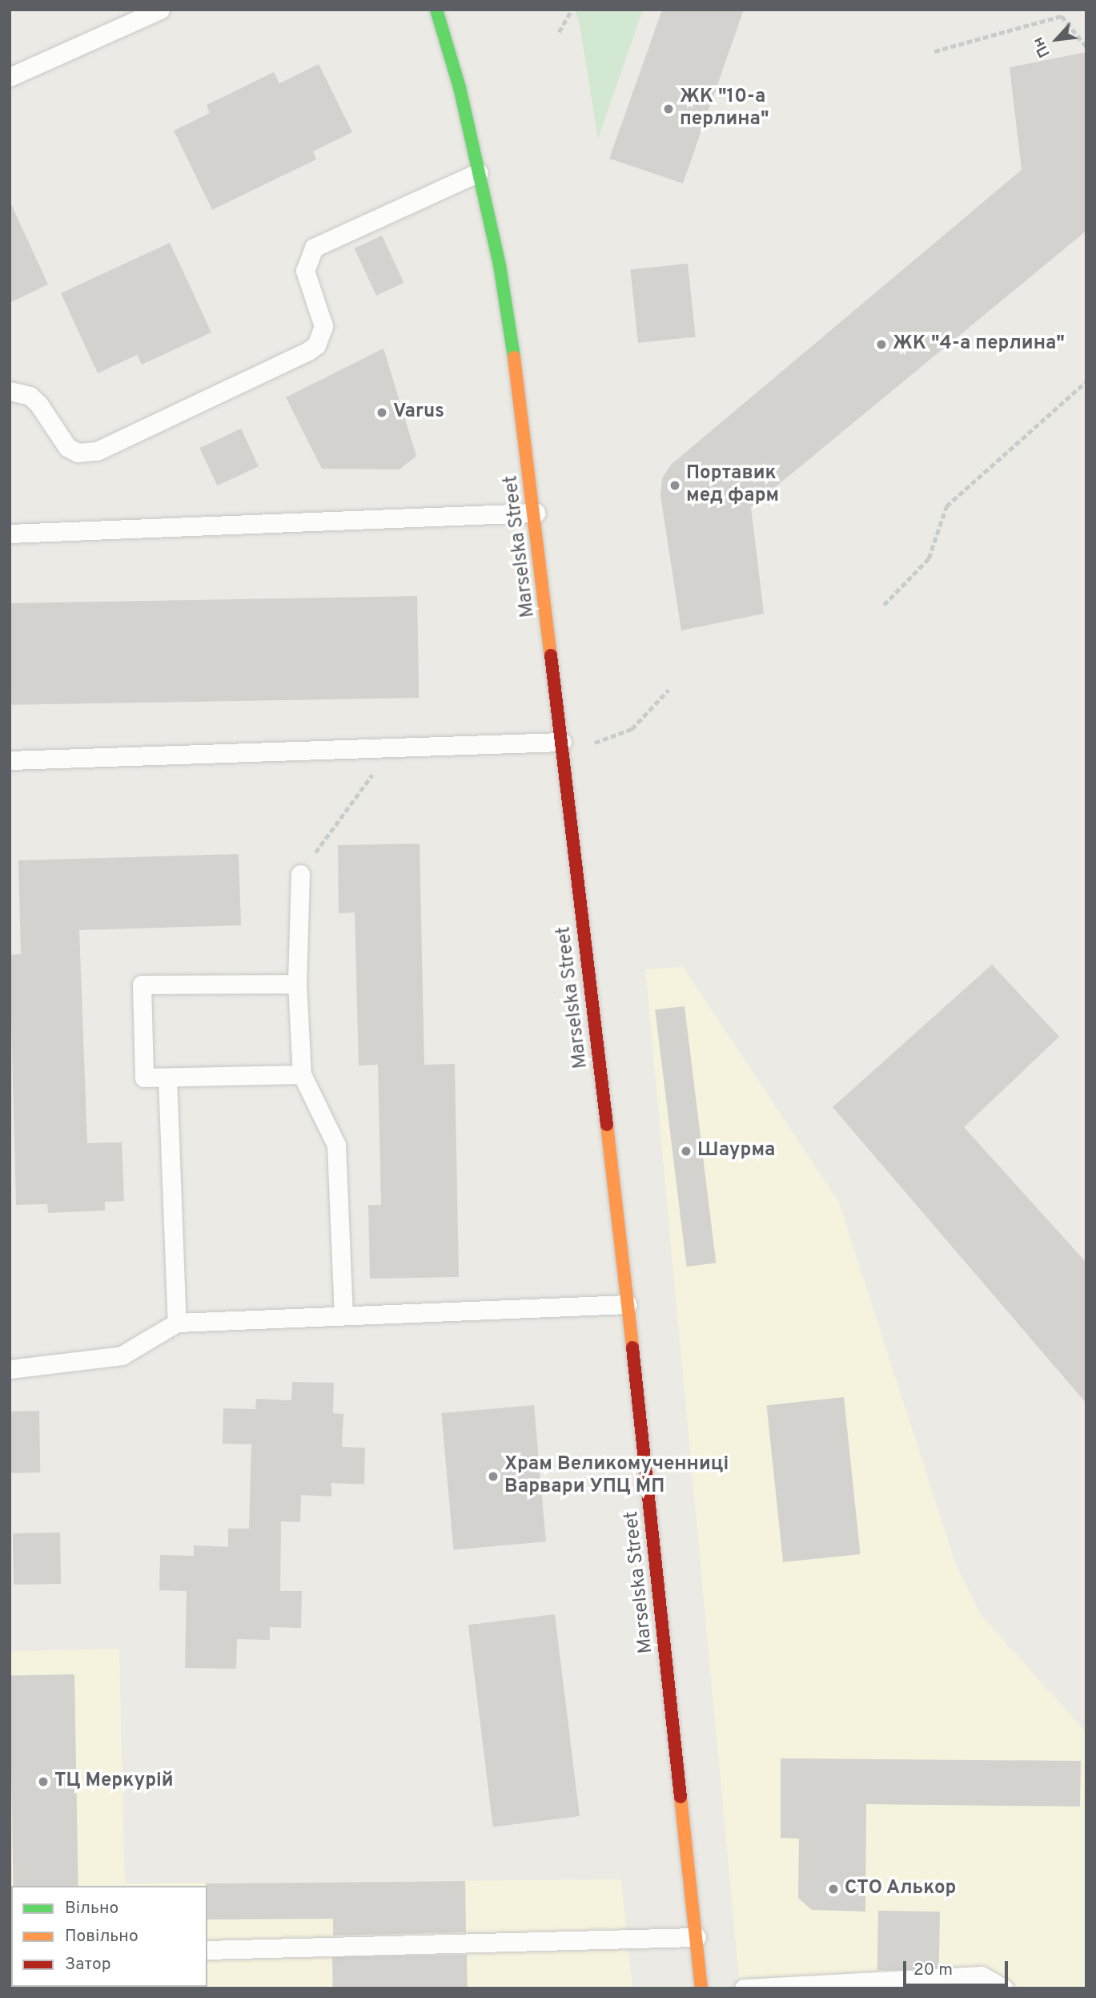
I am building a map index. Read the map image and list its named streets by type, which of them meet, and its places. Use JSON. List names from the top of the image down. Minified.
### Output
{"streets":{"street":["Marselska Street"]},"places":["ЖК \"10-а перлина\"","ЖК \"4-а перлина\"","Varus","Портавик мед фарм","Шаурма","Храм Великомученниці Варвари УПЦ МП","ТЦ Меркурій","СТО Алькор"],"legend":["Вільно","Повільно","Затор"],"scale_bar":"20 m","north":"bottom left"}
